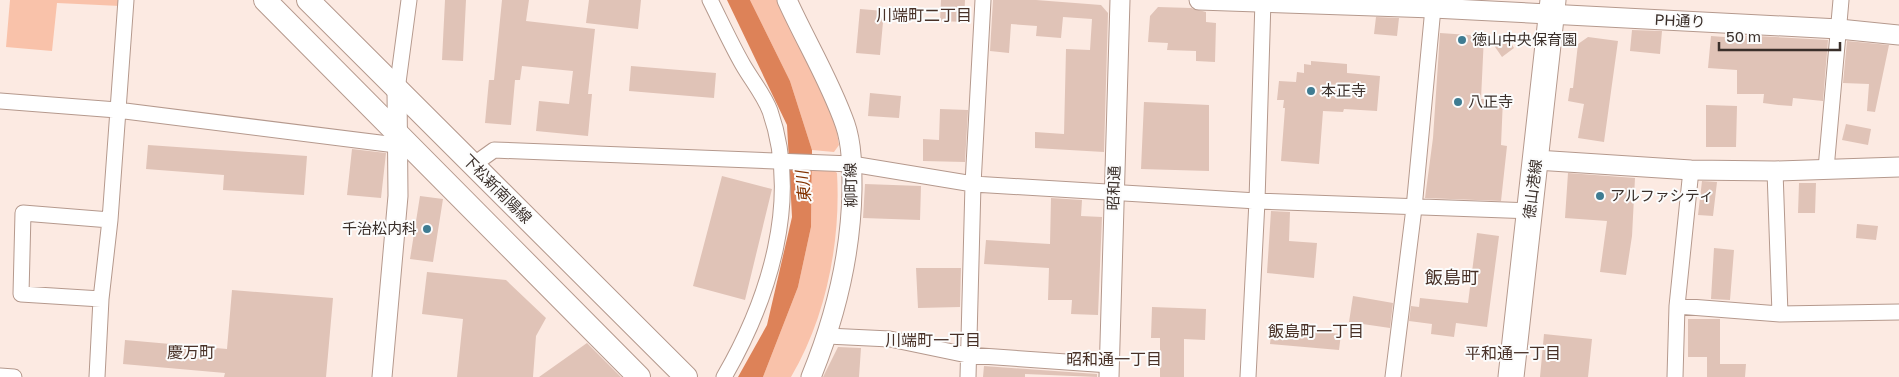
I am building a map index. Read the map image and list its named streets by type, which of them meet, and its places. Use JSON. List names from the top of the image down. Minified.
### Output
{"streets":{"main road":["下松新南陽線","徳山港線"],"street":["PH通り","柳町線","昭和通"]},"crossings":[["PH通り","徳山港線"]],"districts":["川端町二丁目","飯島町","飯島町一丁目","川端町一丁目","慶万町","平和通一丁目","昭和通一丁目"],"water":["東川"],"places":["徳山中央保育園","本正寺","八正寺","アルファシティ","千治松内科"],"scale_bar":"50 m"}
